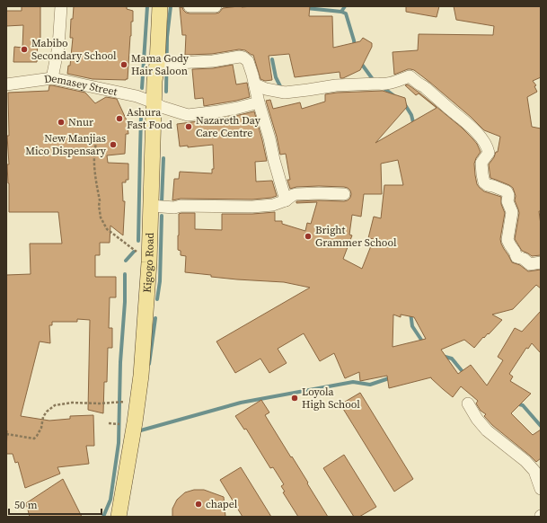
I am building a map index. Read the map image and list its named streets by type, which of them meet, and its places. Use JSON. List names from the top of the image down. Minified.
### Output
{"streets":{"main road":["Kigogo Road"],"street":["Demasey Street"]},"crossings":[["Demasey Street","Kigogo Road"]],"places":["Mabibo Secondary School","Mama Gody Hair Saloon","Ashura Fast Food","Nnur","Nazareth Day Care Centre","New Manjias Mico Dispensary","Bright Grammer School","Loyola High School","chapel"],"scale_bar":"50 m"}
